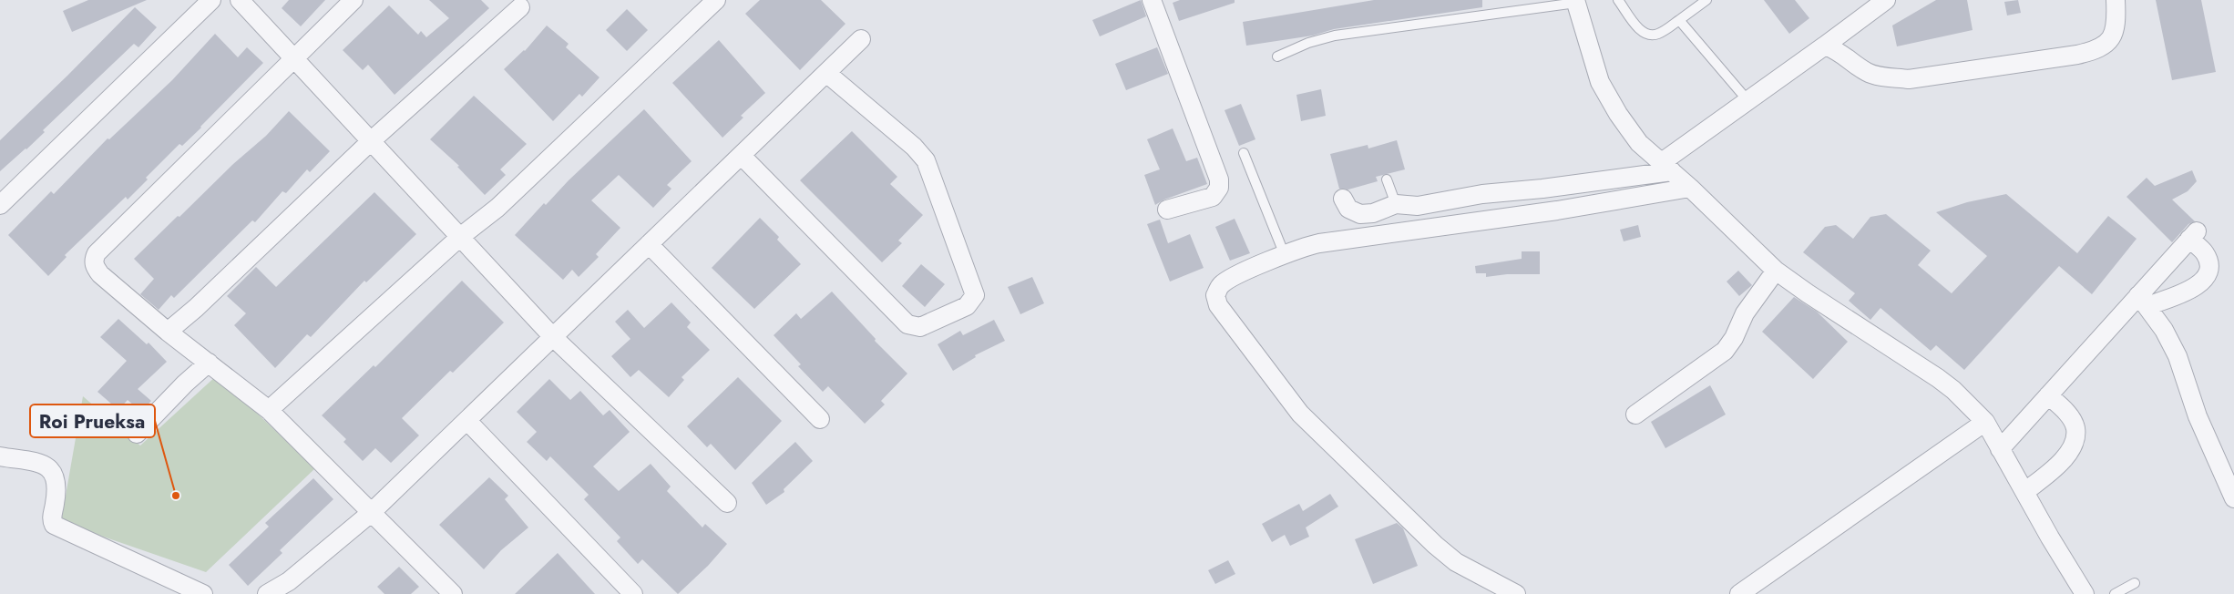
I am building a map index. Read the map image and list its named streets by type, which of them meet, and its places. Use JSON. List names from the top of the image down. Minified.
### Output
{"places":["Roi Prueksa"]}
